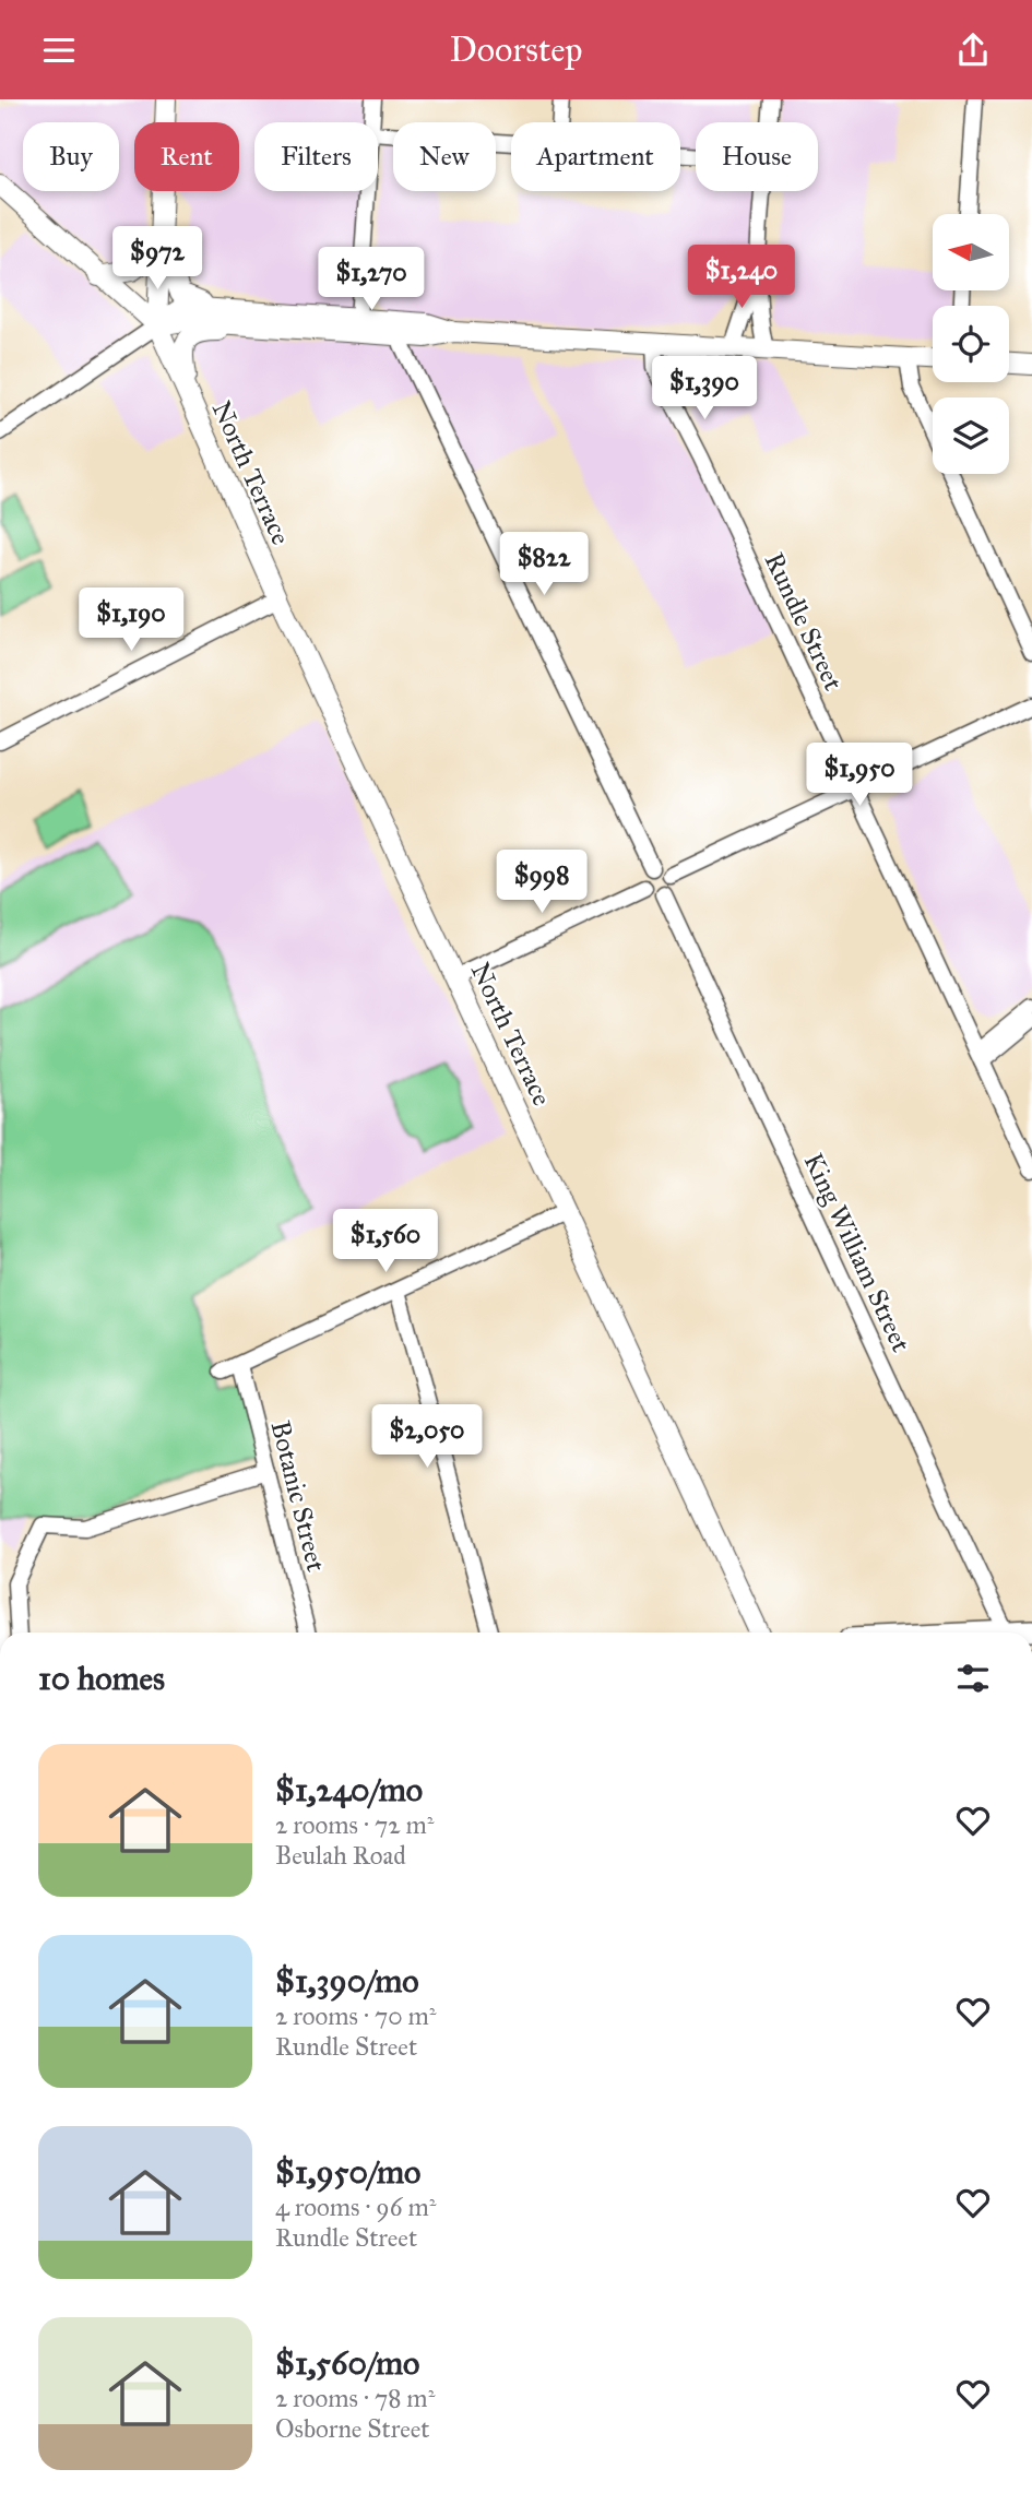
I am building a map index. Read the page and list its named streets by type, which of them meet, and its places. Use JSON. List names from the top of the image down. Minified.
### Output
{"streets":{"main road":["North Terrace"],"street":["Rundle Street","King William Street","Botanic Street"]},"north":"left","page":{"header":"Doorstep","chip":["Buy","Rent","Filters","New","Apartment","House"],"price":["$972","$1,240","$1,270","$1,390","$822","$1,190","$1,950","$998","$1,560","$2,050"],"heading":"10 homes","list":[{"name":"$1,240/mo","note":"2 rooms · 72 m² · Beulah Road"},{"name":"$1,390/mo","note":"2 rooms · 70 m² · Rundle Street"},{"name":"$1,950/mo","note":"4 rooms · 96 m² · Rundle Street"},{"name":"$1,560/mo","note":"2 rooms · 78 m² · Osborne Street"}]}}
